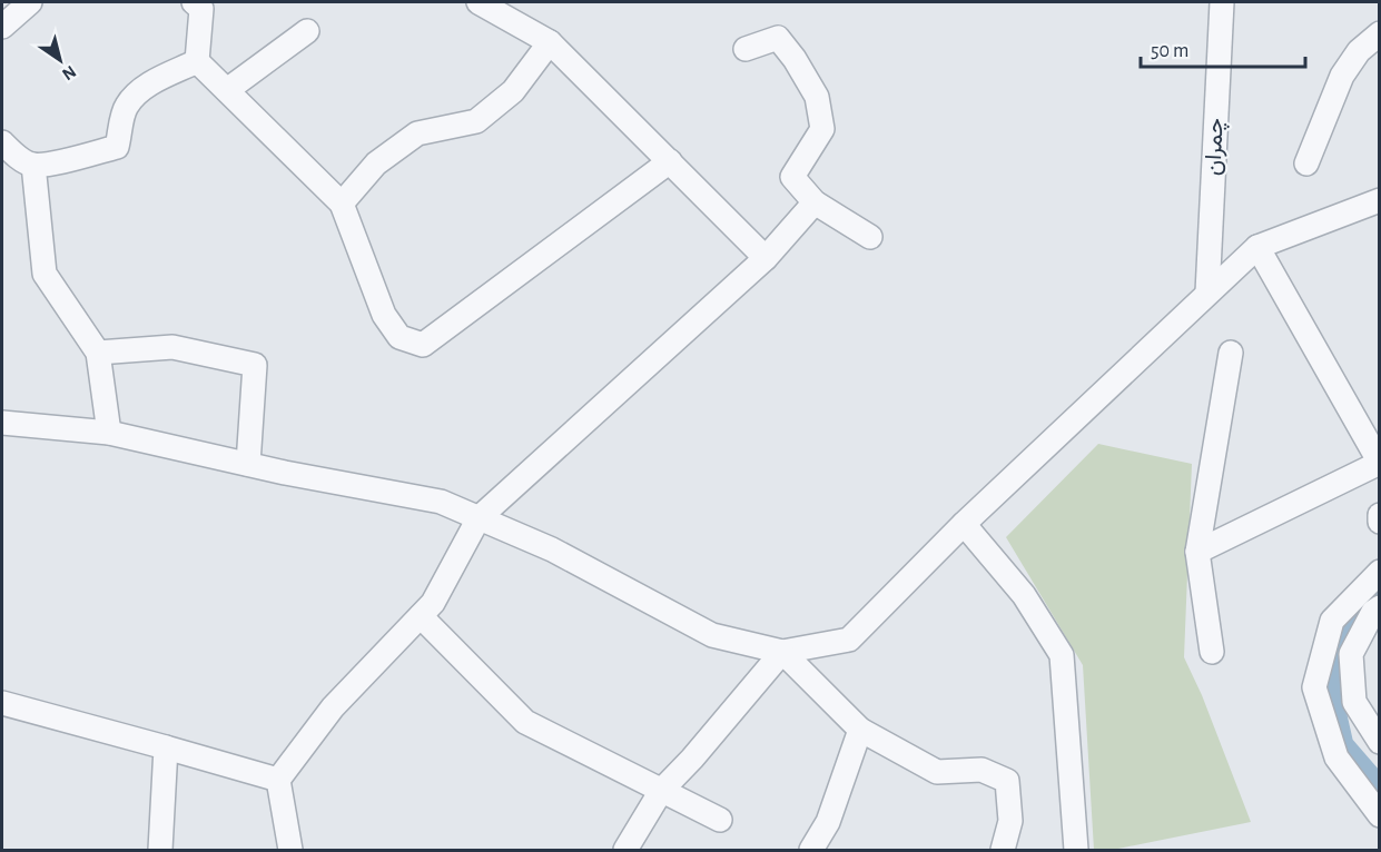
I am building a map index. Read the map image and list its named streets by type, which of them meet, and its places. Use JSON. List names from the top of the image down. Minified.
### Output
{"streets":{"street":["چمران"]},"scale_bar":"50 m","north":"bottom right"}
